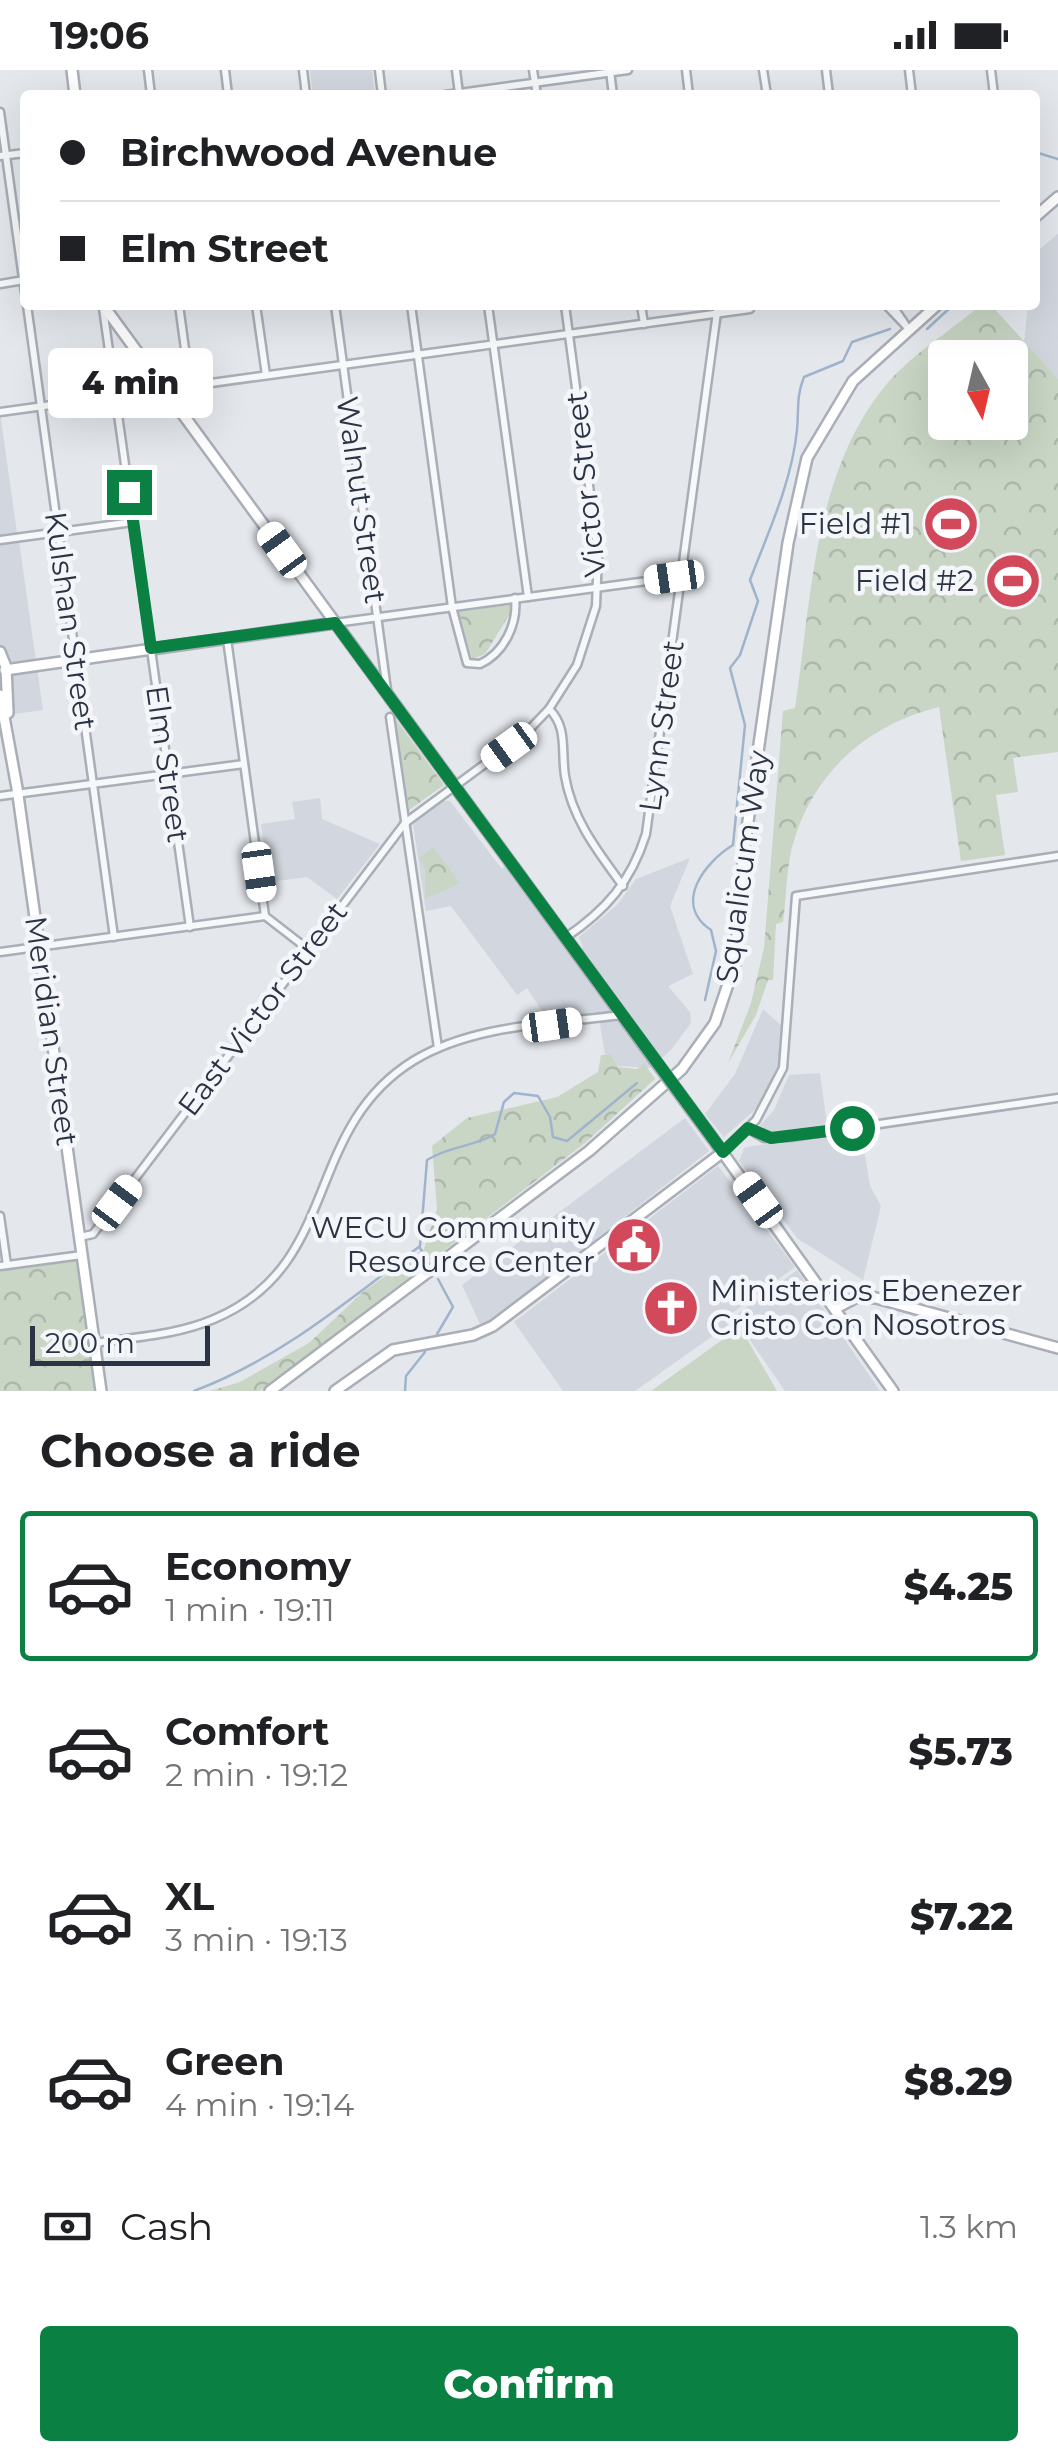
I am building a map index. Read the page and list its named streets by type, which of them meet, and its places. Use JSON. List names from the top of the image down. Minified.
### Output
{"streets":{"street":["Victor Street","Walnut Street","Kulshan Street","Lynn Street","Elm Street","Squalicum Way","East Victor Street","Meridian Street"]},"crossings":[["Victor Street","East Victor Street"],["East Victor Street","Meridian Street"]],"places":{"sports":["Field #1","Field #2"],"public building":["WECU Community Resource Center"],"church":["Ministerios Ebenezer Cristo Con Nosotros"]},"scale_bar":"200 m","north":"bottom","page":{"status":"19:06","banner":["Birchwood Avenue","Elm Street"],"bubble":"4 min","scale":"200 m","heading":"Choose a ride","list":[{"name":"Economy","note":"1 min · 19:11","value":"$4.25"},{"name":"Comfort","note":"2 min · 19:12","value":"$5.73"},{"name":"XL","note":"3 min · 19:13","value":"$7.22"},{"name":"Green","note":"4 min · 19:14","value":"$8.29"}],"pay":["Cash","1.3 km"],"buttons":"Confirm"}}
